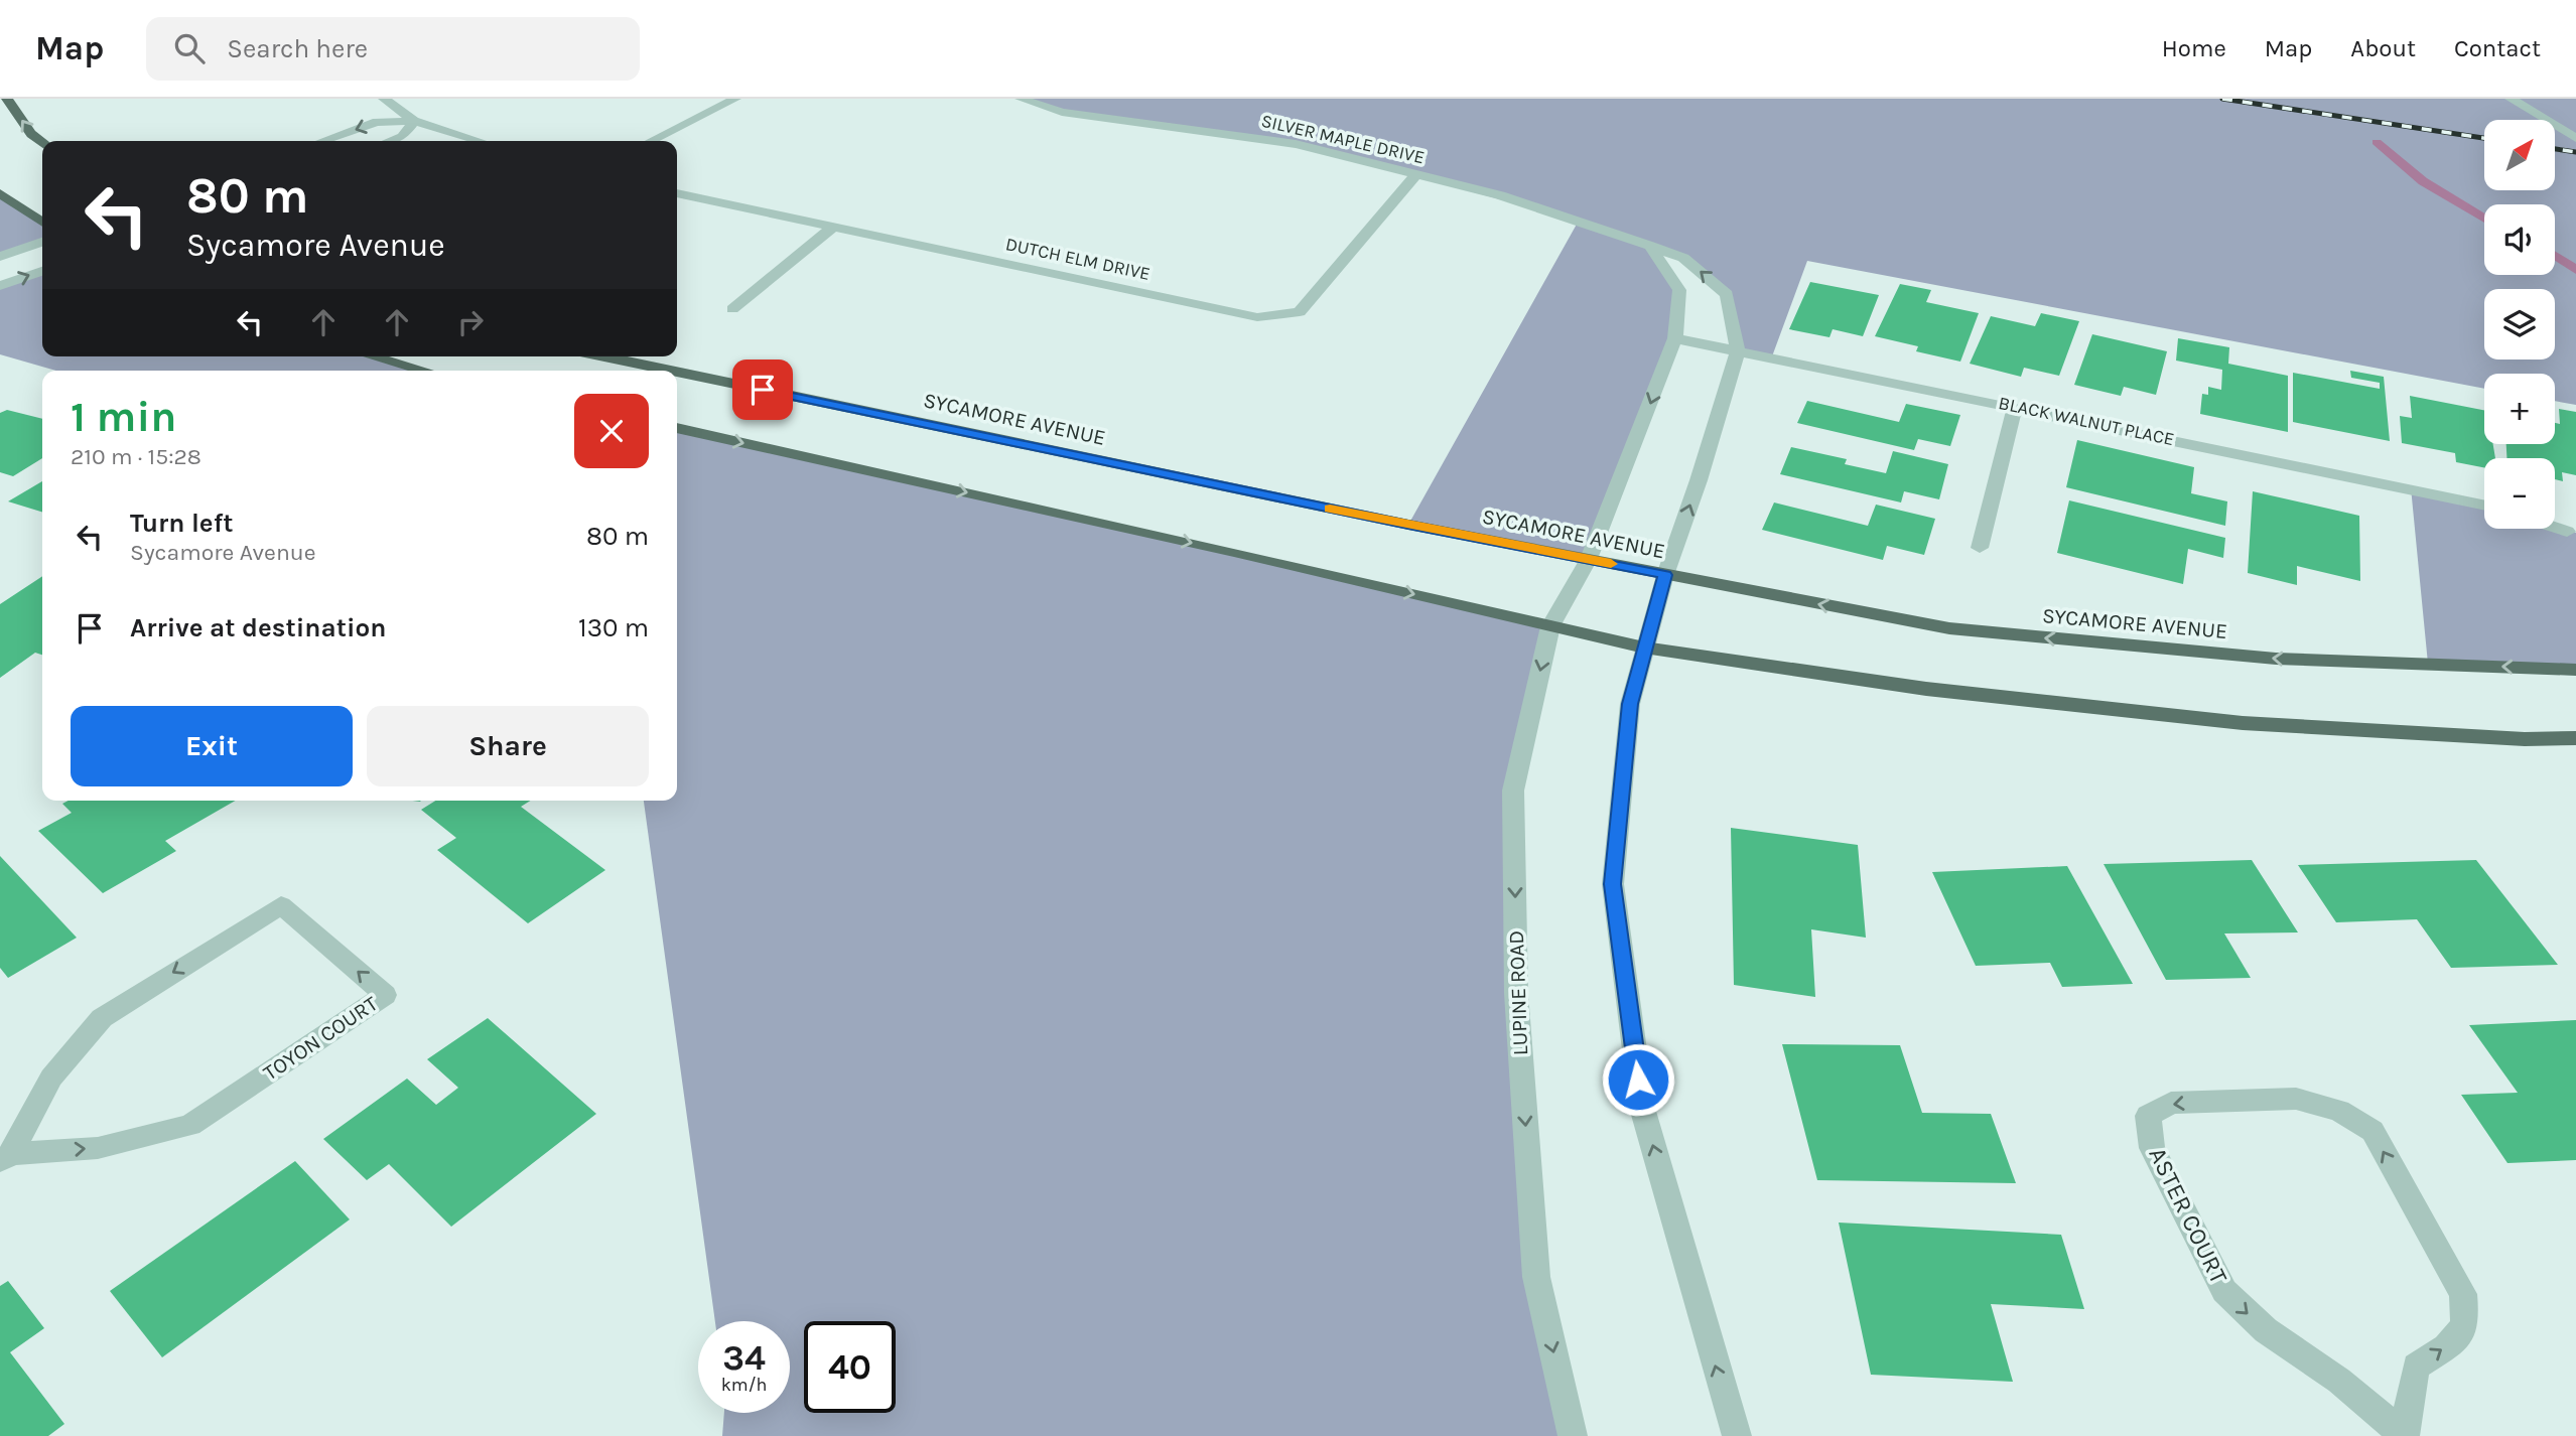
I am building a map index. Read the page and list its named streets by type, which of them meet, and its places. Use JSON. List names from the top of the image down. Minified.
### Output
{"streets":{"main road":["SYCAMORE AVENUE"],"street":["SILVER MAPLE DRIVE","DUTCH ELM DRIVE","BLACK WALNUT PLACE","LUPINE ROAD","TOYON COURT","ASTER COURT"]},"crossings":[["SILVER MAPLE DRIVE","DUTCH ELM DRIVE"],["SILVER MAPLE DRIVE","SYCAMORE AVENUE"],["SILVER MAPLE DRIVE","BLACK WALNUT PLACE"],["SYCAMORE AVENUE","LUPINE ROAD"]],"north":"top right","page":{"header":"Map","search":"Search here","nav":["Home","Map","About","Contact"],"map_buttons":["+","−"],"turn":["80 m","Sycamore Avenue"],"heading":["1 min","210 m · 15:28"],"list":[{"name":"Turn left","note":"Sycamore Avenue","value":"80 m"},{"name":"Arrive at destination","value":"130 m"}],"buttons":["Exit","Share"],"speed":"34 km/h","limit":"40"}}
